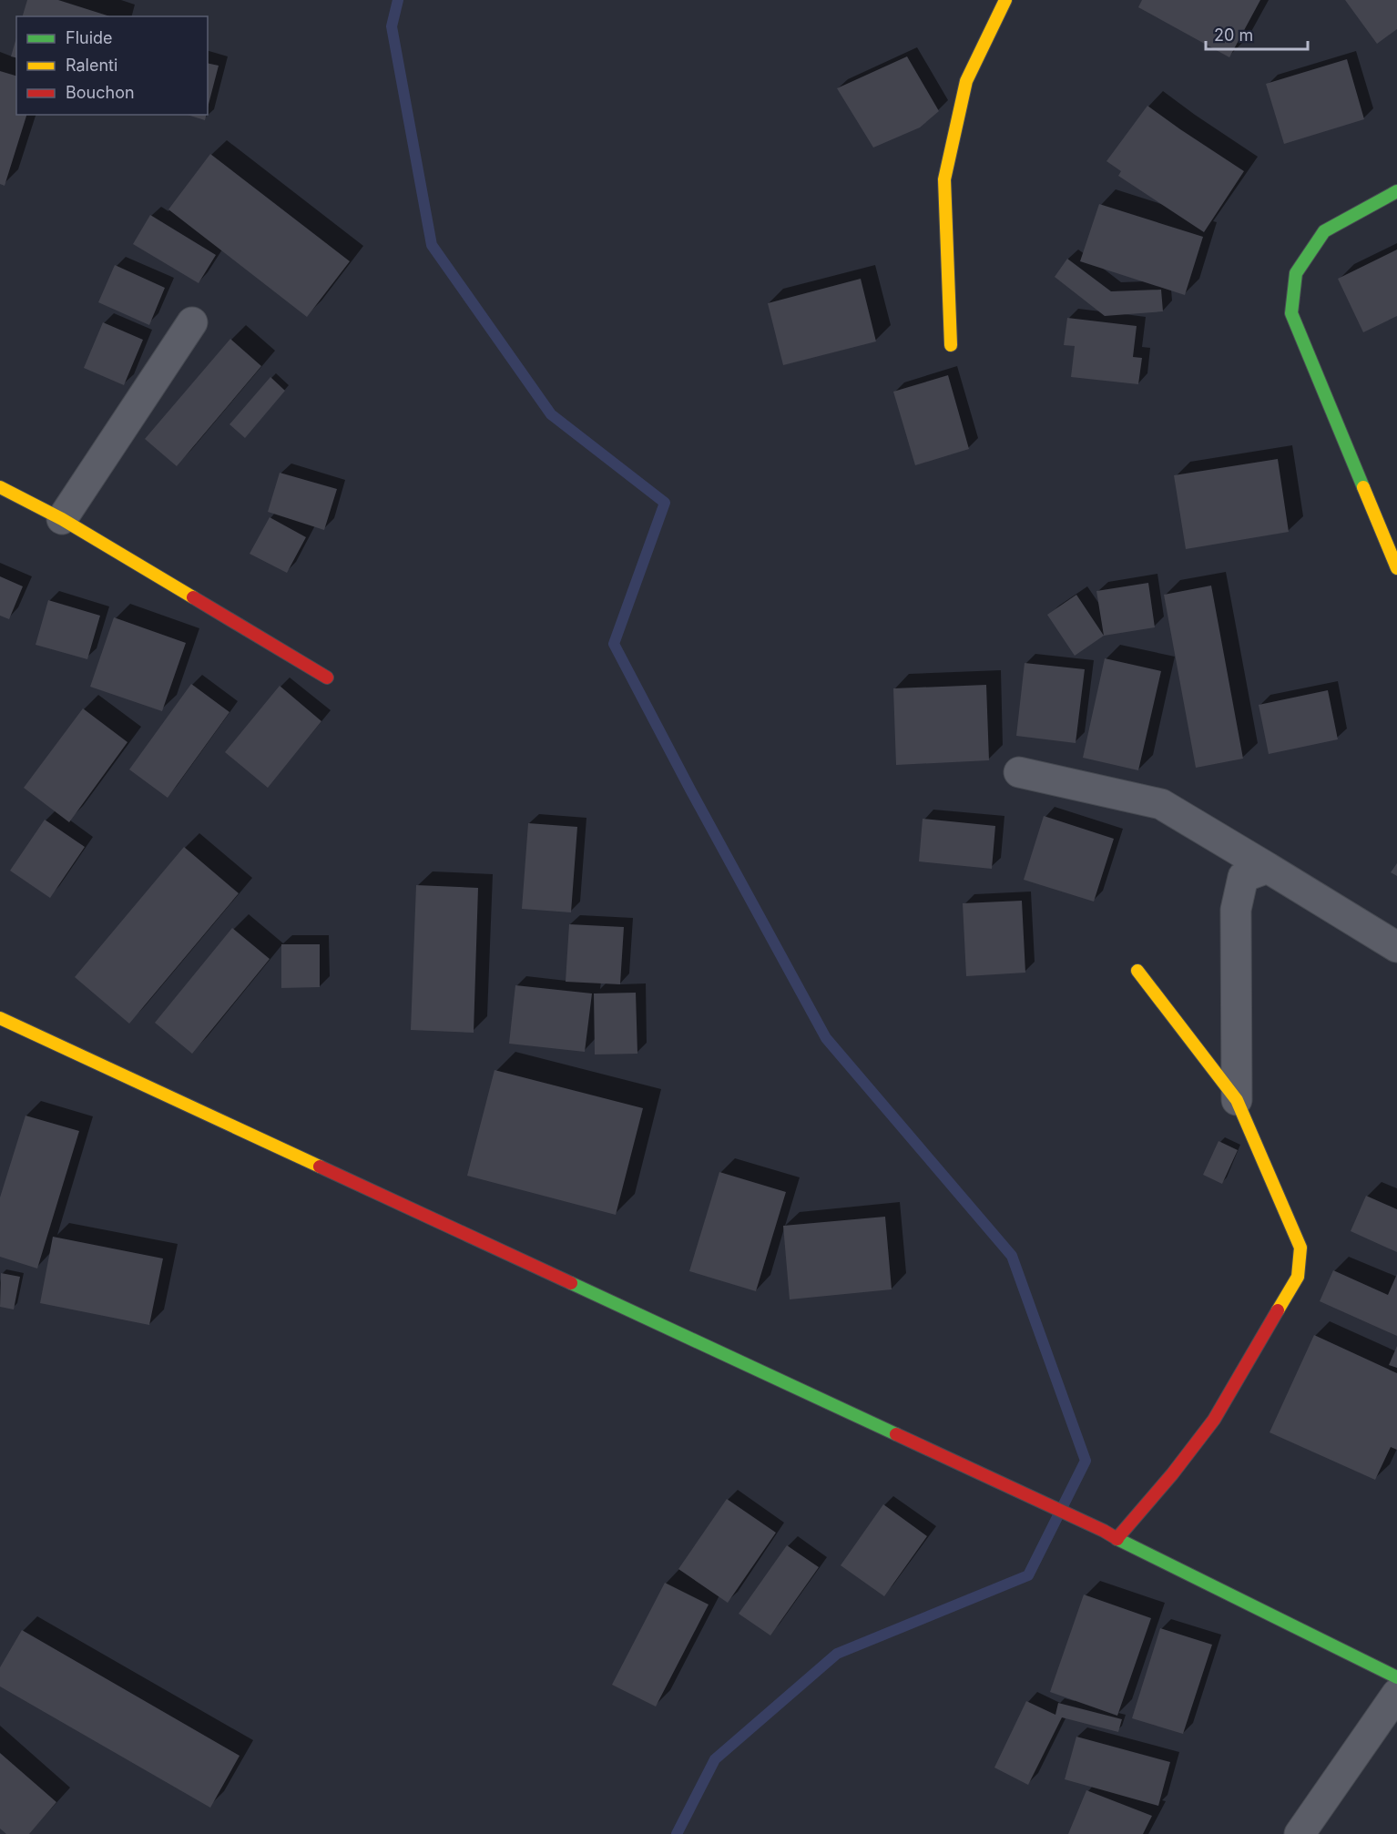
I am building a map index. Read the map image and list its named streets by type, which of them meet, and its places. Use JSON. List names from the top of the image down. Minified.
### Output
{"legend":["Fluide","Ralenti","Bouchon"],"scale_bar":"20 m"}
